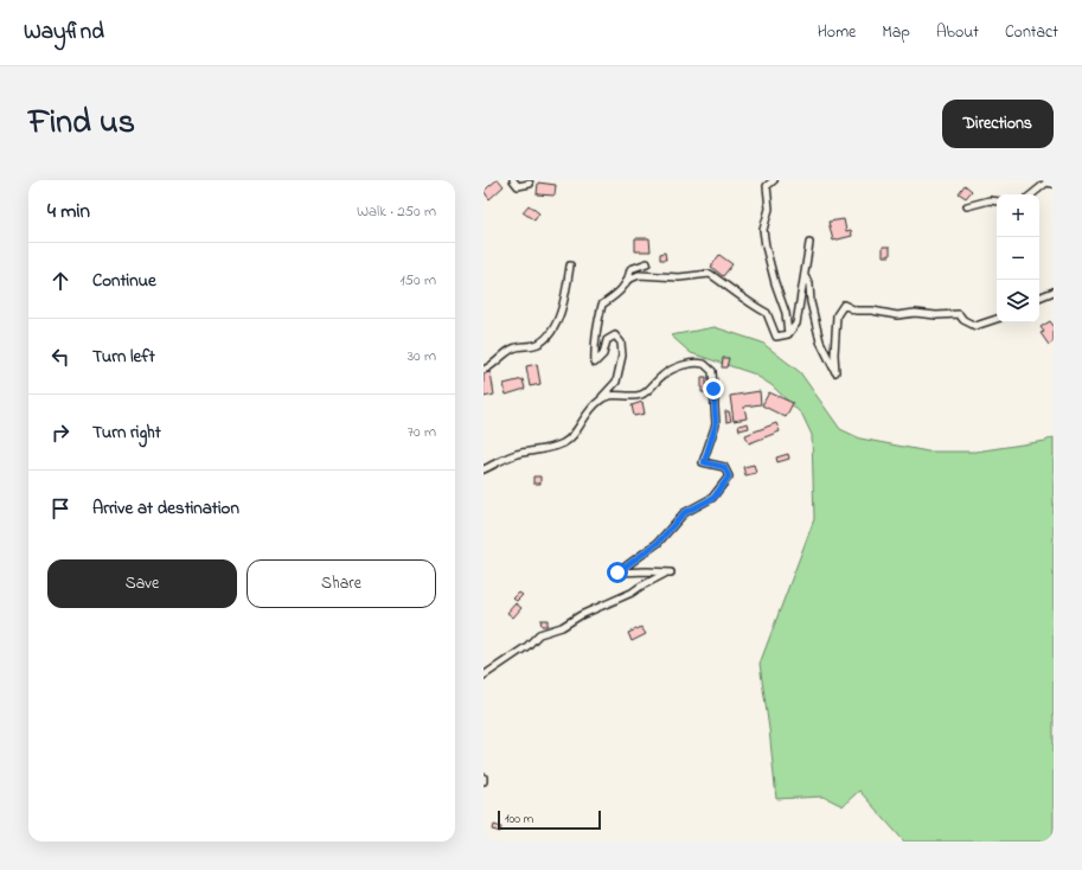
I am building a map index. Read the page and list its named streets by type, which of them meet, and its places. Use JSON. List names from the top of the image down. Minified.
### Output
{"scale_bar":"100 m","page":{"header":"Wayfind","nav":["Home","Map","About","Contact"],"title":"Find us","buttons":["Directions",["Save","Share"]],"heading":["4 min","Walk · 250 m"],"map_buttons":["+","−"],"list":[["Continue","150 m"],["Turn left","30 m"],["Turn right","70 m"],"Arrive at destination"],"scale":"100 m"}}
